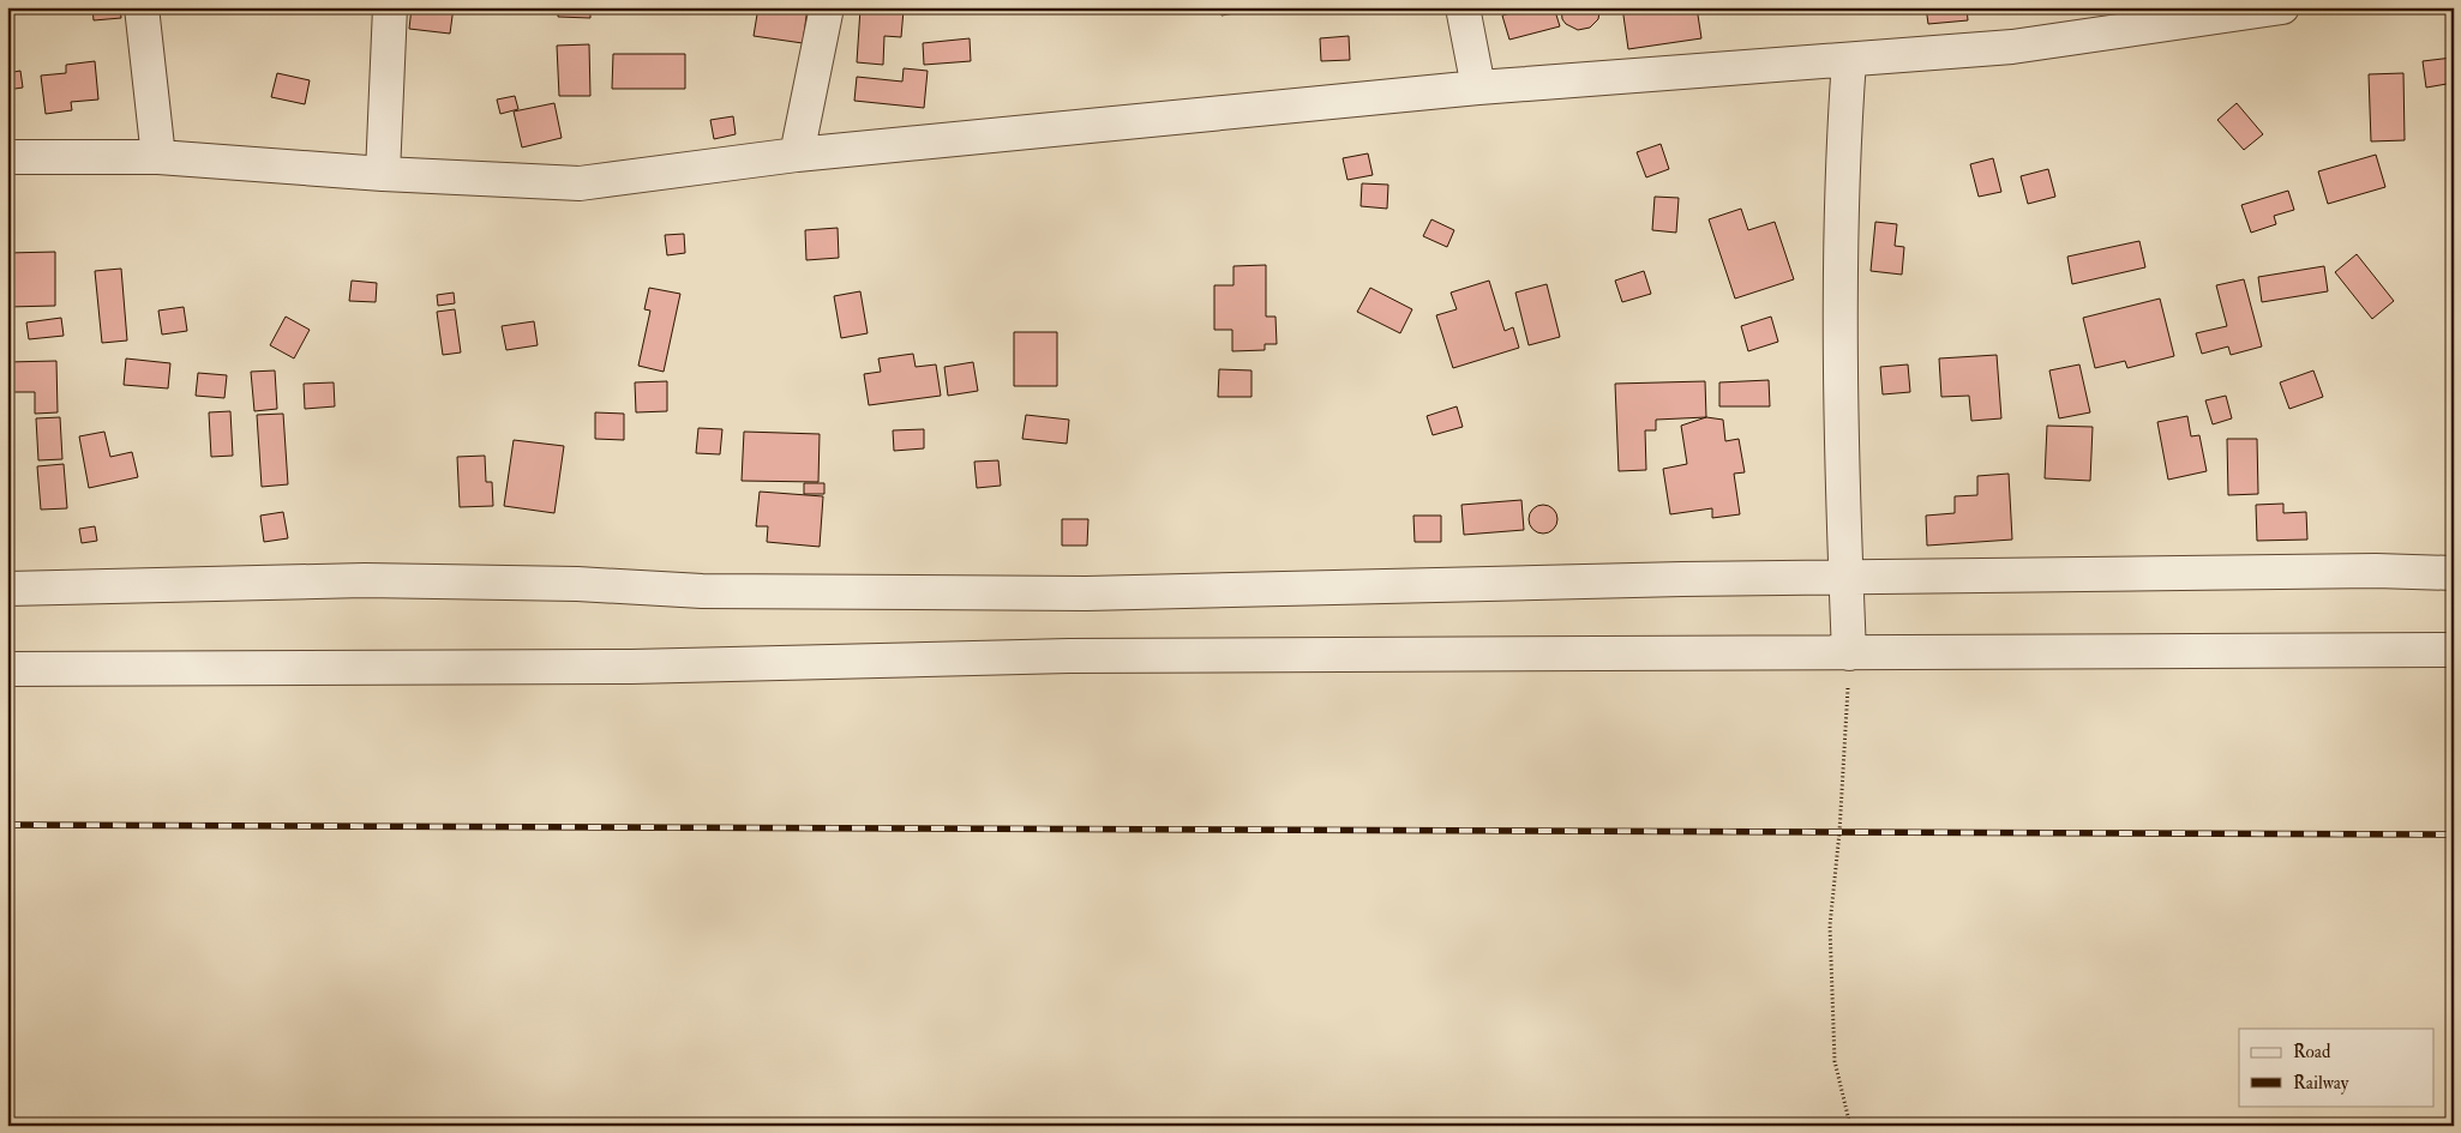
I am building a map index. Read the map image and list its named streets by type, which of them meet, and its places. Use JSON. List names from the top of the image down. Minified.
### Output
{"legend":["Road","Railway"]}
